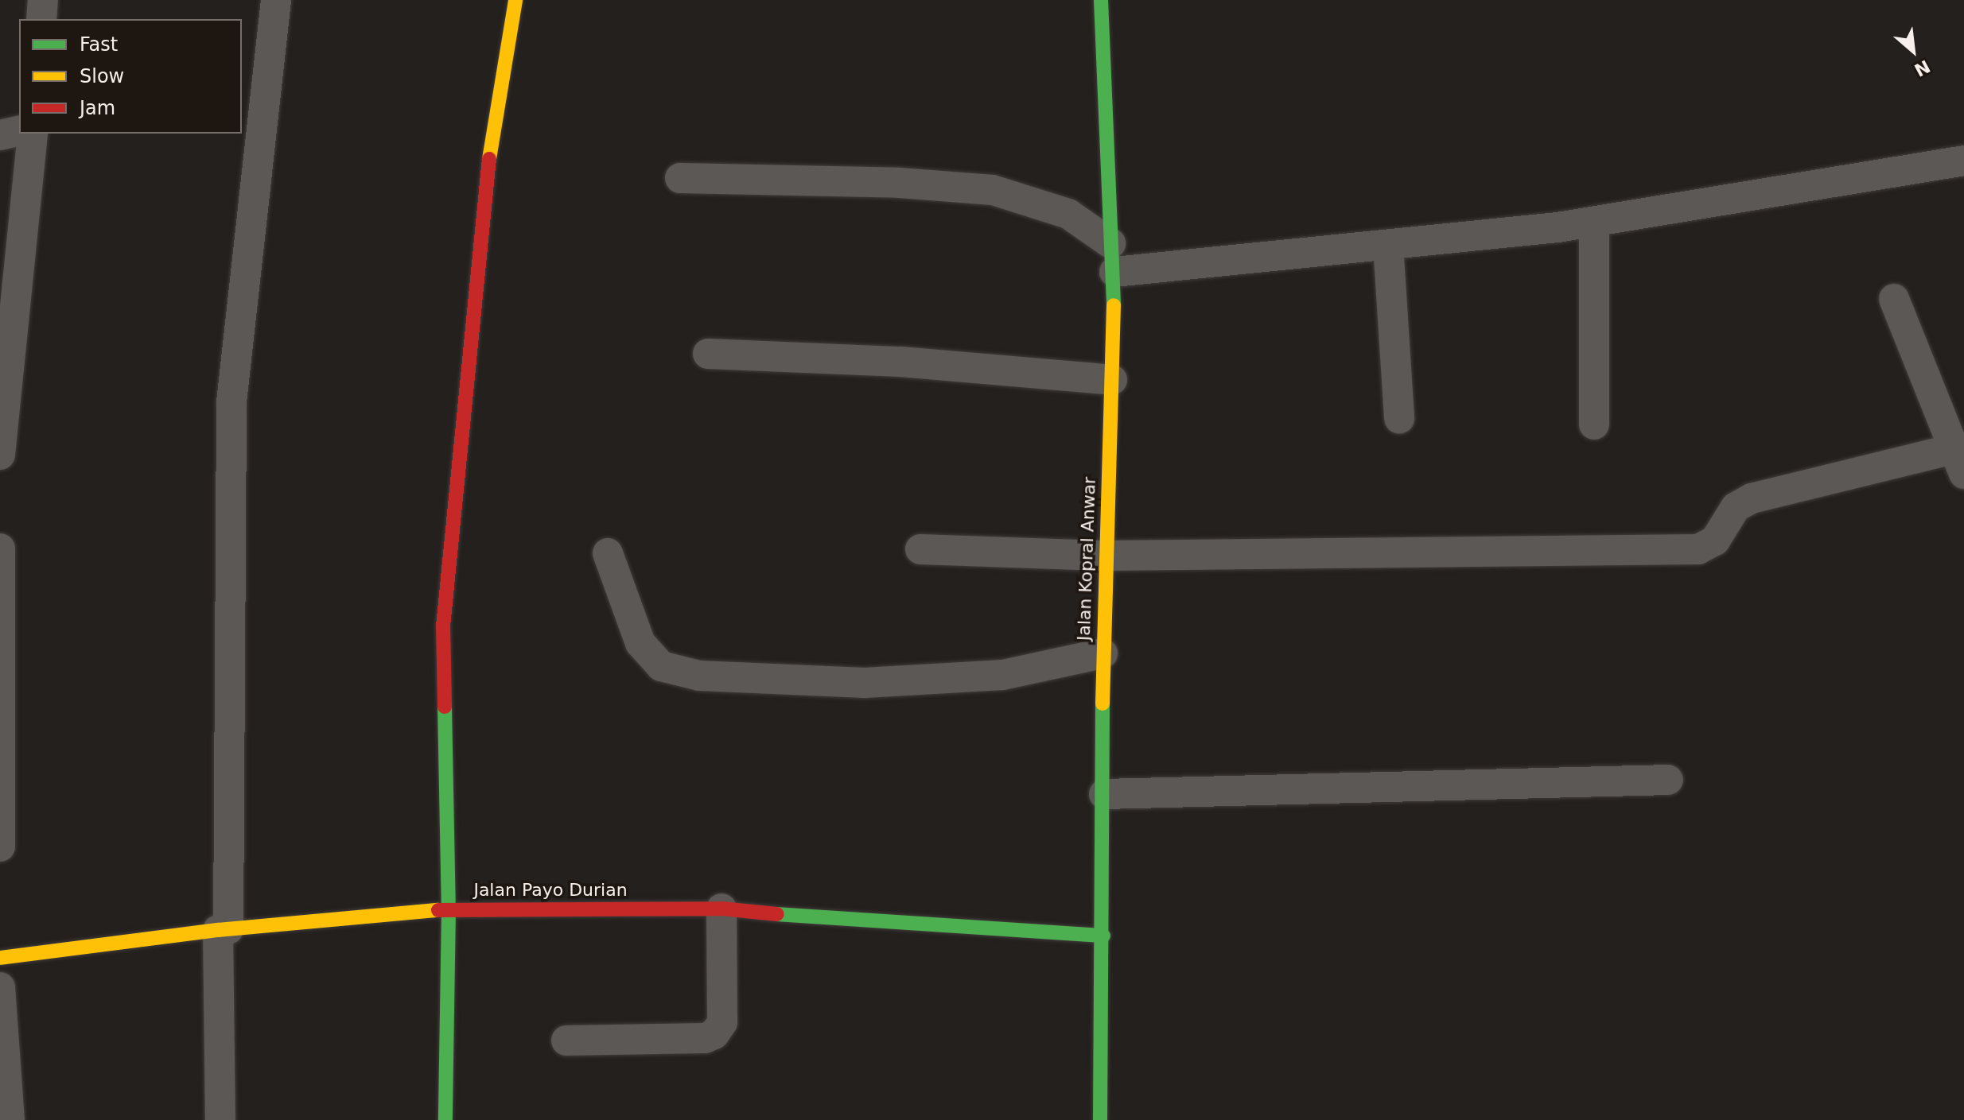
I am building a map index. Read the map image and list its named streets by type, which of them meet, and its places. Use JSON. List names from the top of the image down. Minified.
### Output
{"streets":{"street":["Jalan Kopral Anwar","Jalan Payo Durian"]},"crossings":[["Jalan Kopral Anwar","Jalan Payo Durian"]],"legend":["Fast","Slow","Jam"],"north":"bottom right"}
